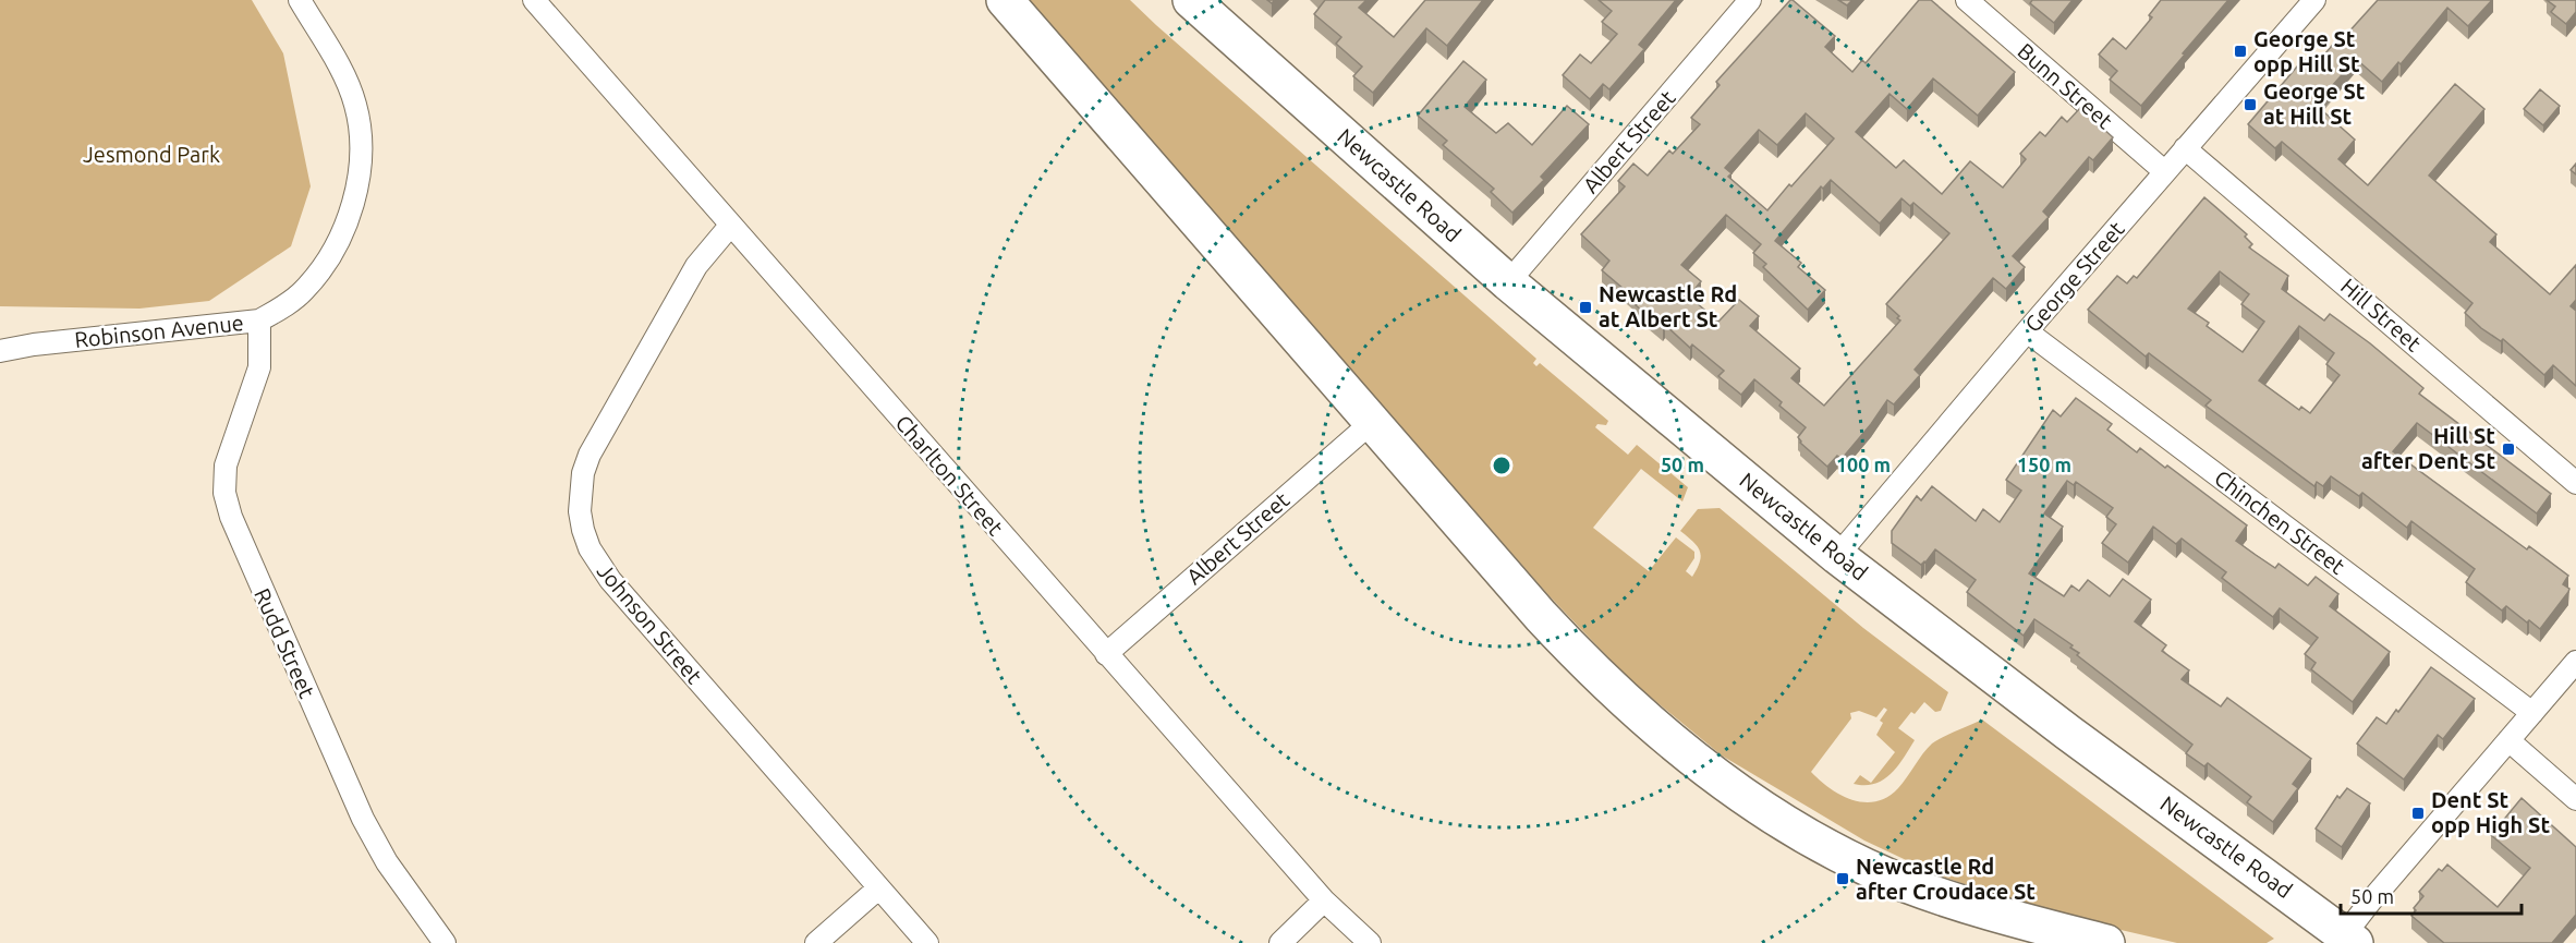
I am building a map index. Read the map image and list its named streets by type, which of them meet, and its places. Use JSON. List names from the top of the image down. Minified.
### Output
{"streets":{"highway":["Newcastle Road"],"street":["Bunn Street","Albert Street","George Street","Hill Street","Robinson Avenue","Charlton Street","Chinchen Street","Johnson Street","Rudd Street"]},"crossings":[["Bunn Street","George Street"],["Albert Street","Newcastle Road"],["Albert Street","Charlton Street"],["Newcastle Road","George Street"],["George Street","Hill Street"],["George Street","Chinchen Street"],["Robinson Avenue","Rudd Street"],["Charlton Street","Johnson Street"]],"parks":["Jesmond Park"],"places":{"transit":["George St opp Hill St","George St at Hill St","Newcastle Rd at Albert St","Hill St after Dent St","Dent St opp High St","Newcastle Rd after Croudace St"]},"scale_bar":"50 m","rings":["50 m","100 m","150 m"]}
